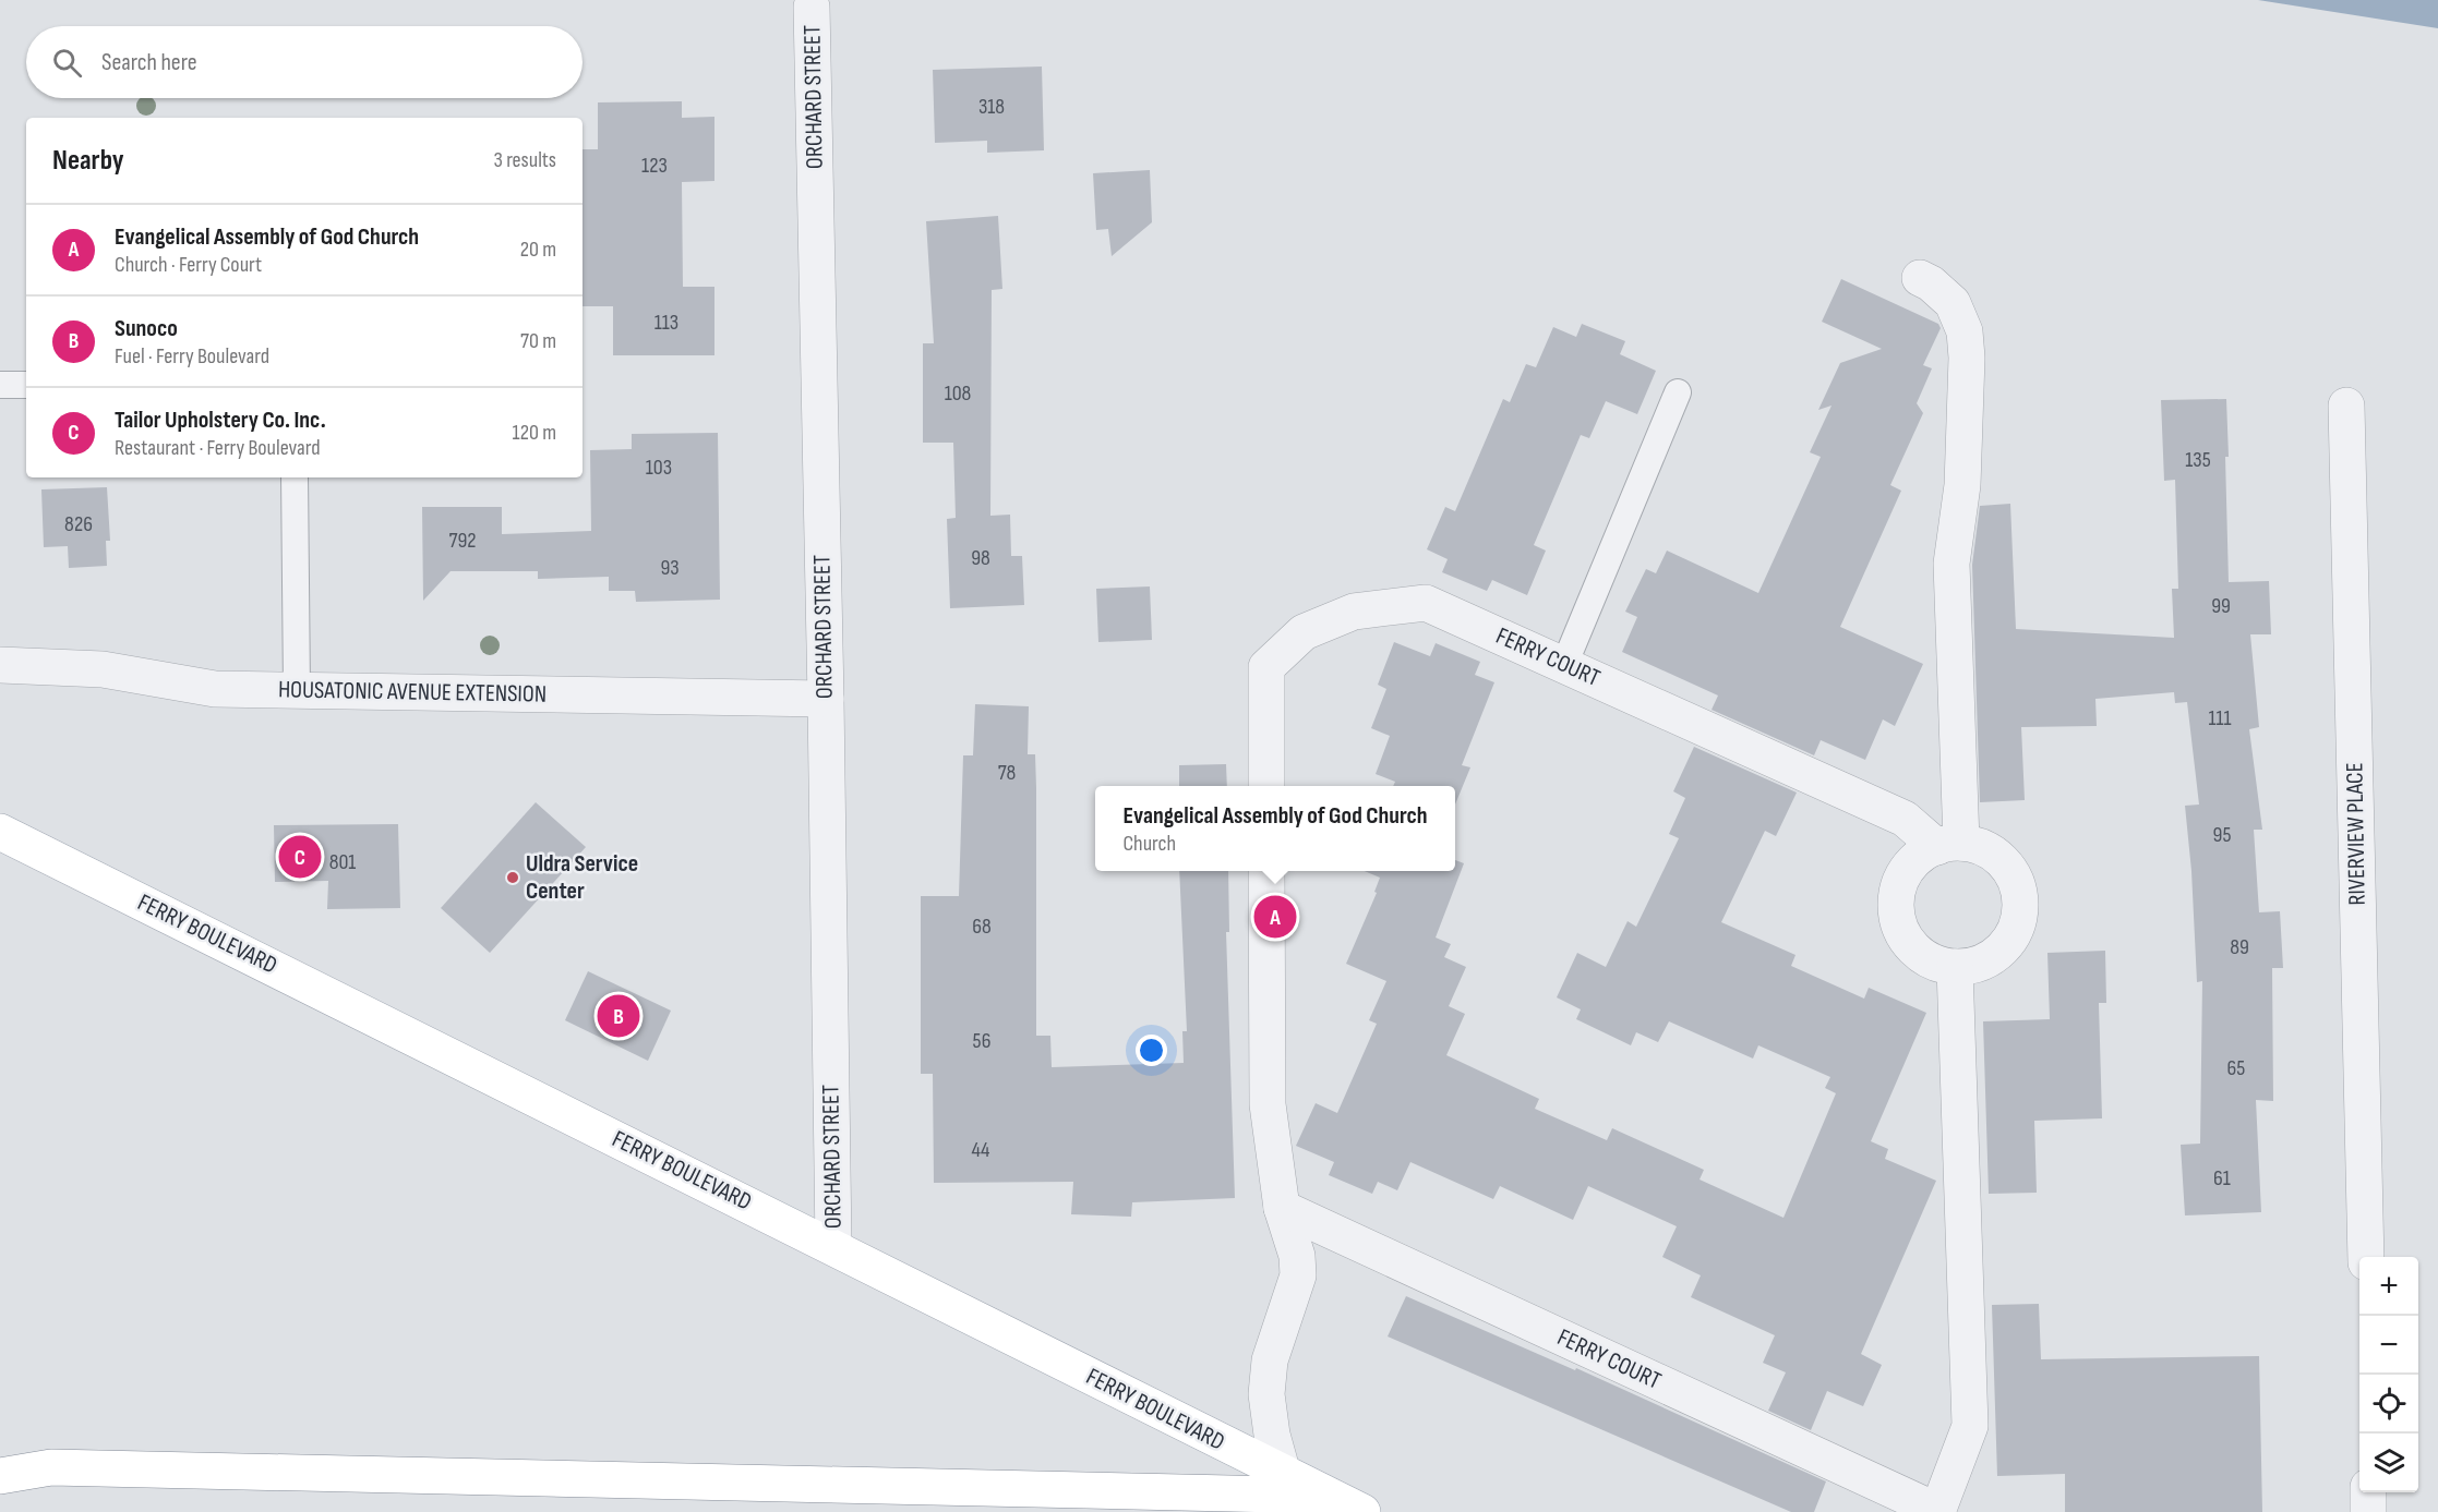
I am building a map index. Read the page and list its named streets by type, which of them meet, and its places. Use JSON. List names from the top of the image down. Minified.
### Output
{"streets":{"main road":["FERRY BOULEVARD"],"street":["ORCHARD STREET","FERRY COURT","HOUSATONIC AVENUE EXTENSION","RIVERVIEW PLACE"]},"crossings":[["ORCHARD STREET","HOUSATONIC AVENUE EXTENSION"],["ORCHARD STREET","FERRY BOULEVARD"]],"places":["Uldra Service Center"],"house_numbers":["318","123","113","108","135","103","826","792","98","93","99","111","78","95","801","68","89","56","65","44","61"],"page":{"search":"Search here","heading":["Nearby","3 results"],"list":[{"mark":"A","name":"Evangelical Assembly of God Church","note":"Church · Ferry Court","value":"20 m"},{"mark":"B","name":"Sunoco","note":"Fuel · Ferry Boulevard","value":"70 m"},{"mark":"C","name":"Tailor Upholstery Co. Inc.","note":"Restaurant · Ferry Boulevard","value":"120 m"}],"popup":["Evangelical Assembly of God Church","Church"],"pins":["C","A","B"],"map_buttons":["+","−"]}}
